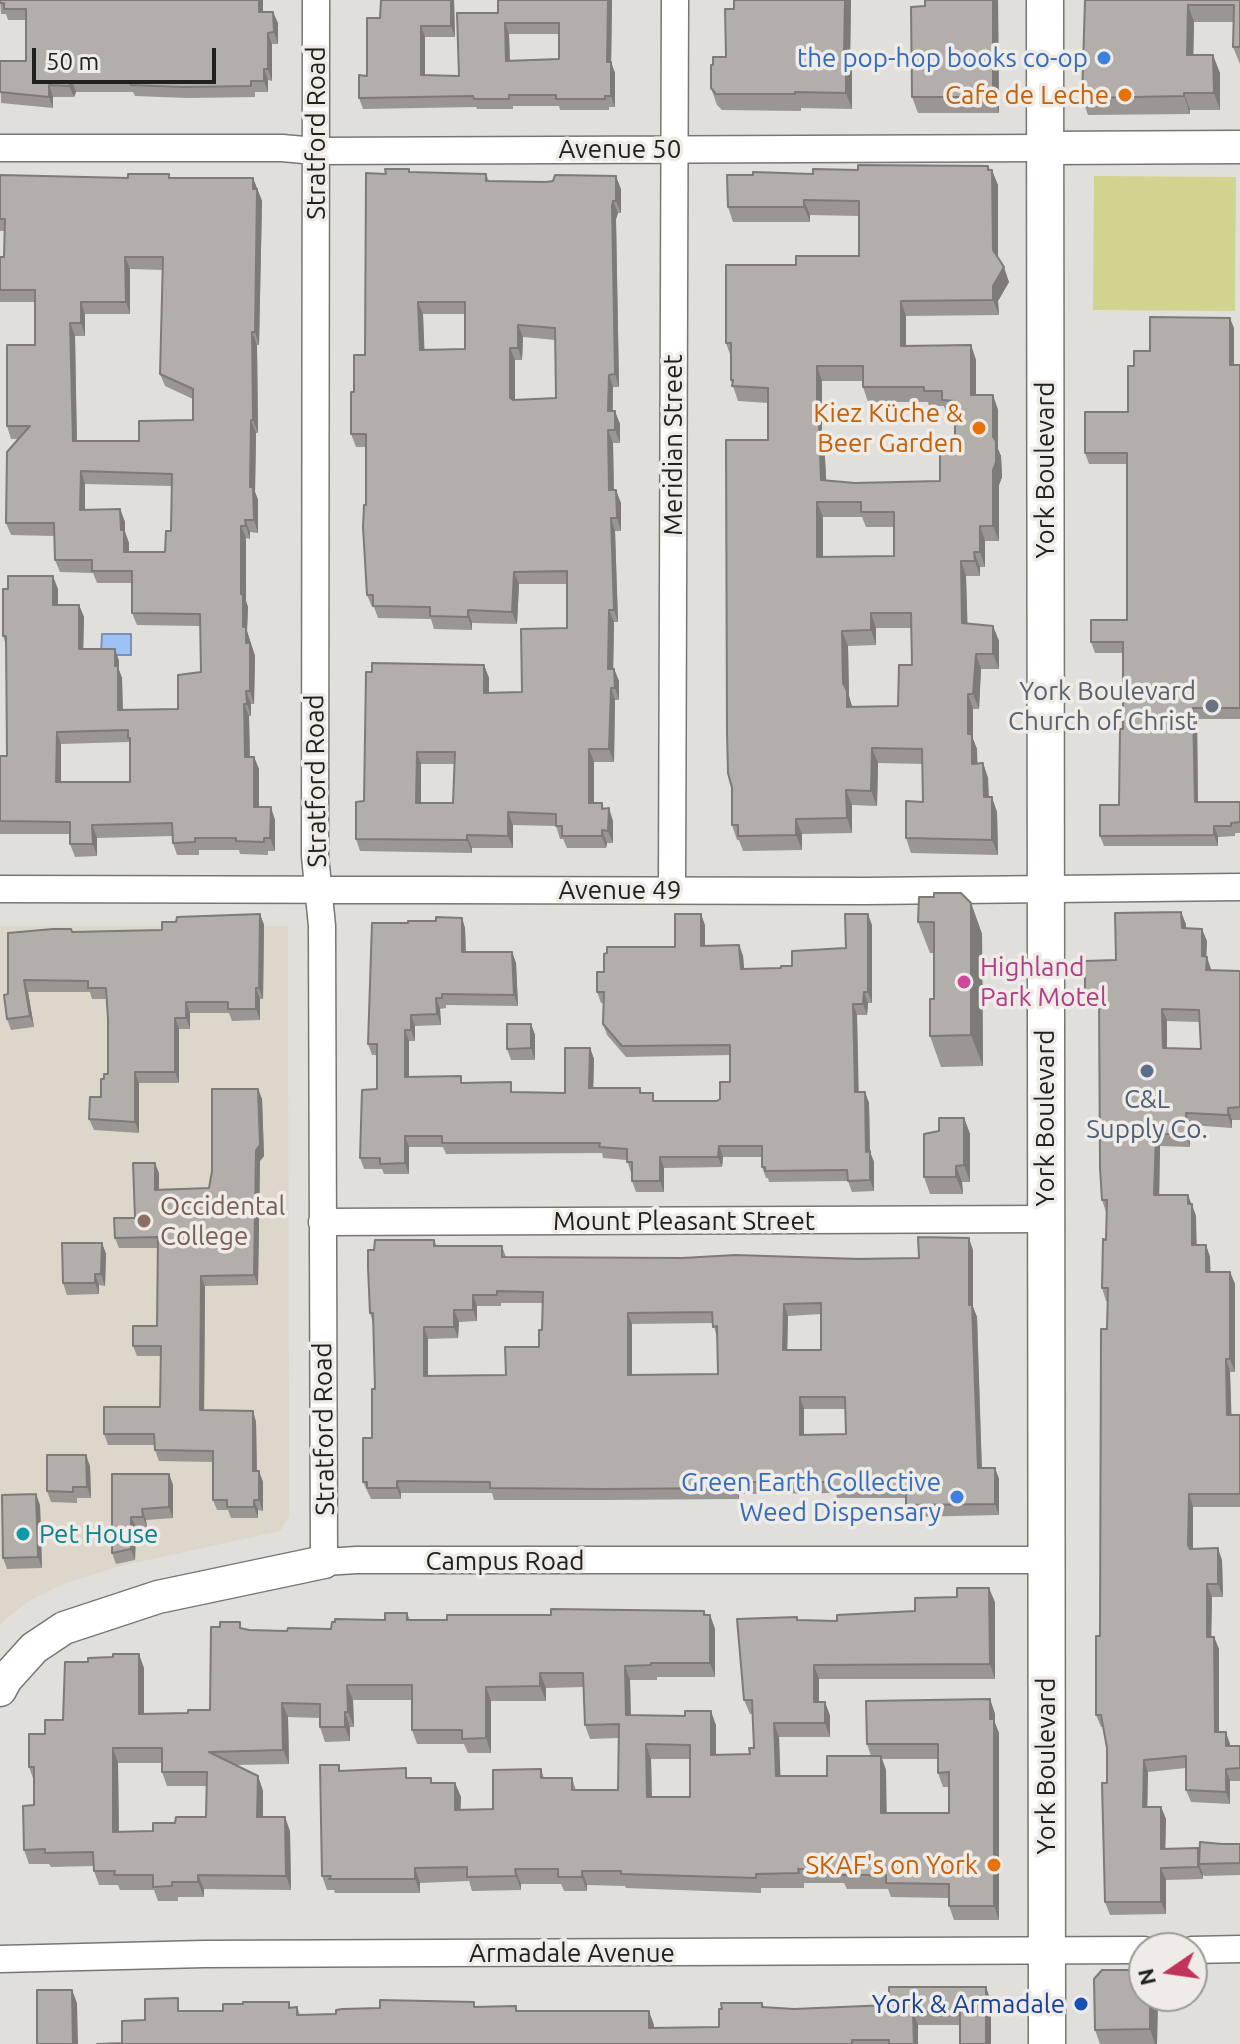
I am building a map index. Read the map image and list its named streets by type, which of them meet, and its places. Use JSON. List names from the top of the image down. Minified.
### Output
{"streets":{"main road":["York Boulevard"],"street":["Stratford Road","Avenue 50","Meridian Street","Avenue 49","Mount Pleasant Street","Campus Road","Armadale Avenue"]},"crossings":[["Stratford Road","Avenue 50"],["Stratford Road","Avenue 49"],["Stratford Road","Mount Pleasant Street"],["Stratford Road","Campus Road"],["Avenue 50","Meridian Street"],["Avenue 50","York Boulevard"],["Meridian Street","Avenue 49"],["York Boulevard","Avenue 49"],["York Boulevard","Mount Pleasant Street"],["York Boulevard","Campus Road"],["York Boulevard","Armadale Avenue"]],"places":["the pop-hop books co-op","Cafe de Leche","Kiez Küche & Beer Garden","York Boulevard Church of Christ","Highland Park Motel","C&L Supply Co.","Occidental College","Green Earth Collective Weed Dispensary","Pet House","SKAF's on York","York & Armadale"],"scale_bar":"50 m","north":"left"}
